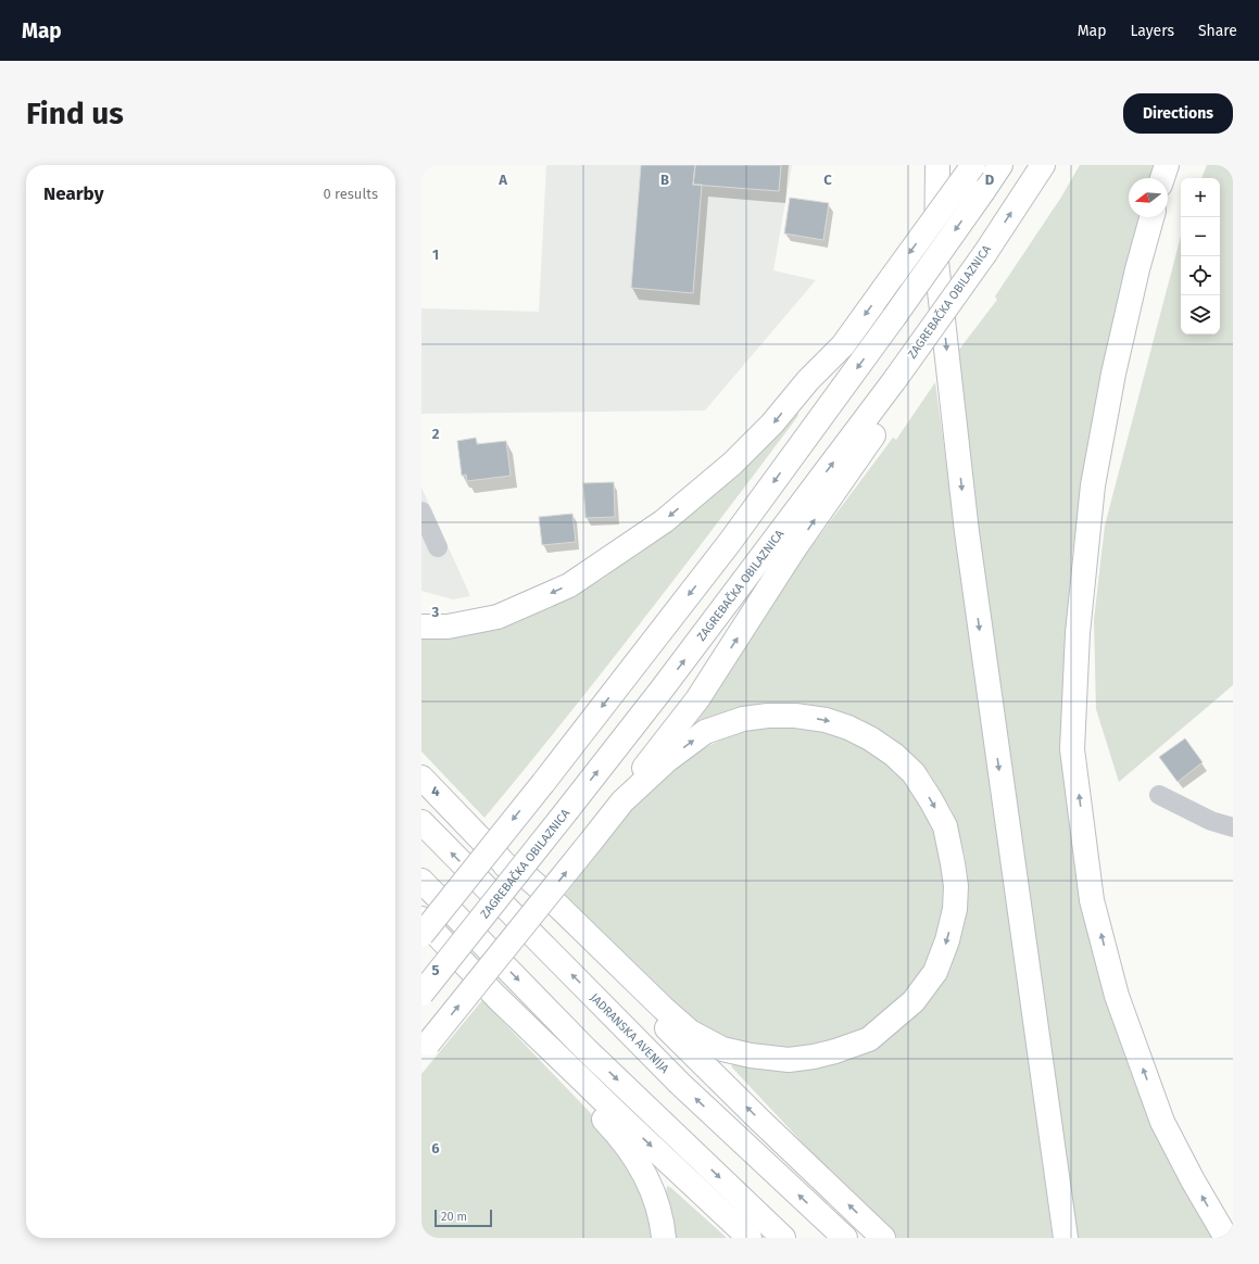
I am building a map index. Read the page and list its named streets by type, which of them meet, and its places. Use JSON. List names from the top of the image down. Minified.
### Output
{"streets":{"highway":["ZAGREBAČKA OBILAZNICA","JADRANSKA AVENIJA"]},"scale_bar":"20 m","north":"left","page":{"header":"Map","nav":["Map","Layers","Share"],"buttons":"Directions","title":"Find us","heading":["Nearby","0 results"],"map_buttons":["+","−"],"scale":"20 m"},"grid":{"columns":["A","B","C","D"],"rows":["1","2","3","4","5","6"]}}
